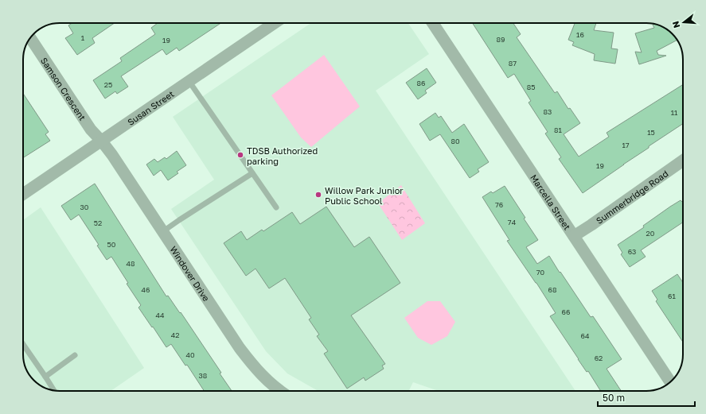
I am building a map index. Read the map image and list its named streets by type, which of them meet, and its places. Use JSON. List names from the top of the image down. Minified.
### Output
{"streets":{"street":["Samson Crescent","Susan Street","Summerbridge Road","Marcella Street","Windover Drive"]},"crossings":[["Samson Crescent","Susan Street"],["Samson Crescent","Windover Drive"],["Susan Street","Windover Drive"],["Summerbridge Road","Marcella Street"]],"places":["TDSB Authorized parking","Willow Park Junior Public School"],"house_numbers":["16","1","89","19","87","86","25","85","83","11","81","15","80","17","19","76","30","74","52","20","50","63","48","70","46","68","61","66","44","42","64","40","62","38"],"scale_bar":"50 m","north":"left"}
